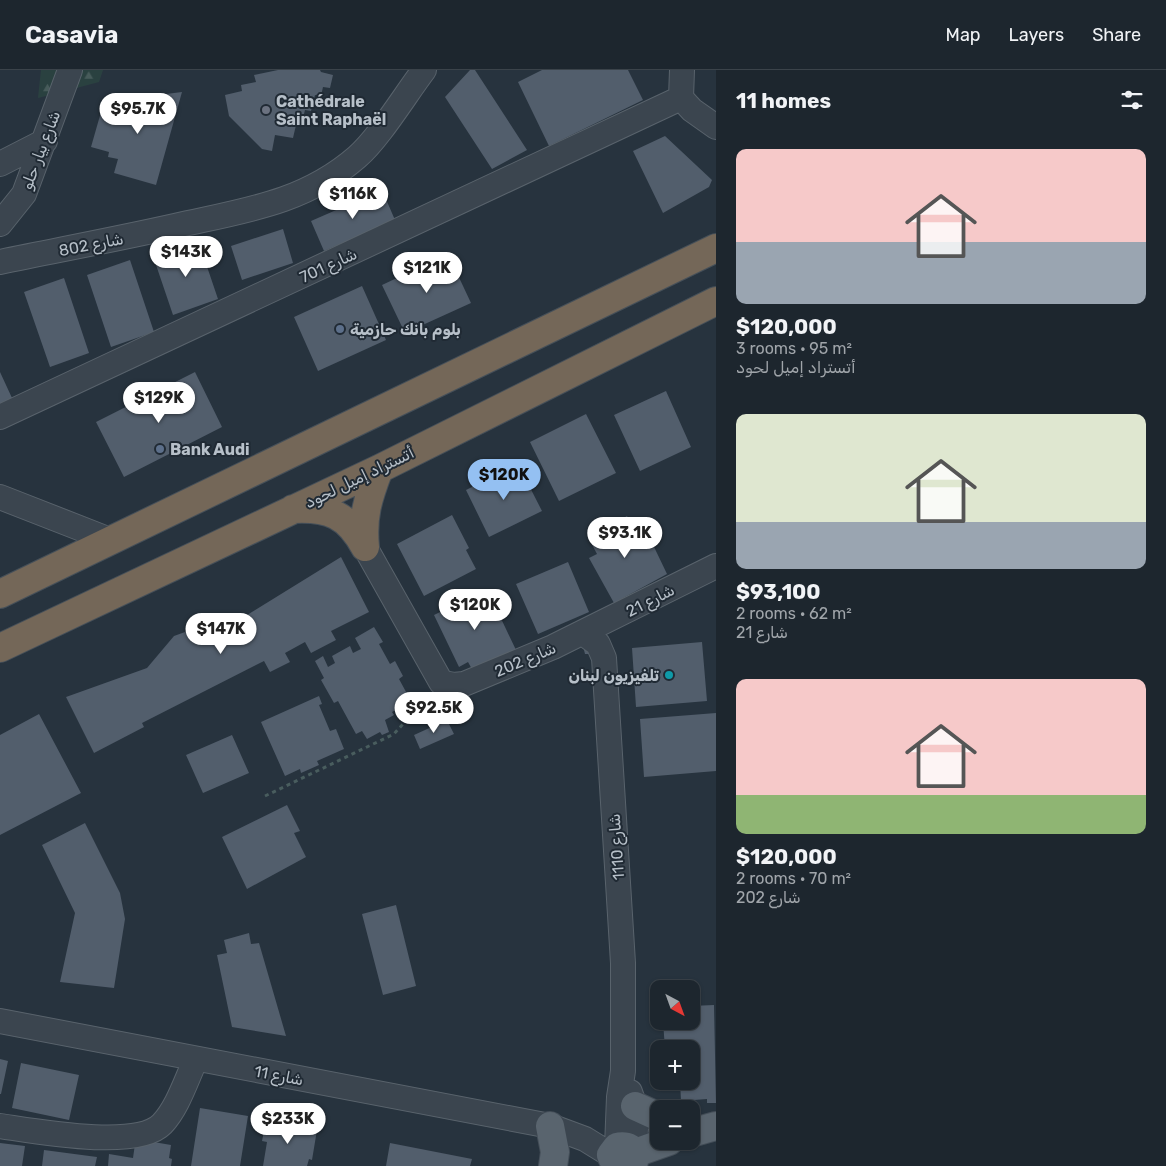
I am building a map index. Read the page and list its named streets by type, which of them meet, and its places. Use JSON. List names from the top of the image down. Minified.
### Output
{"streets":{"highway":["أتستراد إميل لحود"],"street":["شارع بيار حلو","شارع 802","شارع 701","شارع 21","شارع 202","شارع 1110","شارع 11"]},"crossings":[["شارع 21","شارع 202"],["شارع 21","شارع 1110"],["شارع 202","شارع 1110"]],"places":["Cathédrale Saint Raphaël","بلوم بانك حازمية","Bank Audi","تلفيزيون لبنان"],"north":"bottom right","page":{"header":"Casavia","nav":["Map","Layers","Share"],"heading":"11 homes","price":["$95.7K","$116K","$143K","$121K","$129K","$120K","$93.1K","$120K","$147K","$92.5K","$233K"],"list":[{"name":"$120,000","note":"3 rooms · 95 m² · أتستراد إميل لحود"},{"name":"$93,100","note":"2 rooms · 62 m² · شارع 21"},{"name":"$120,000","note":"2 rooms · 70 m² · شارع 202"}],"map_buttons":["+","−"]}}
